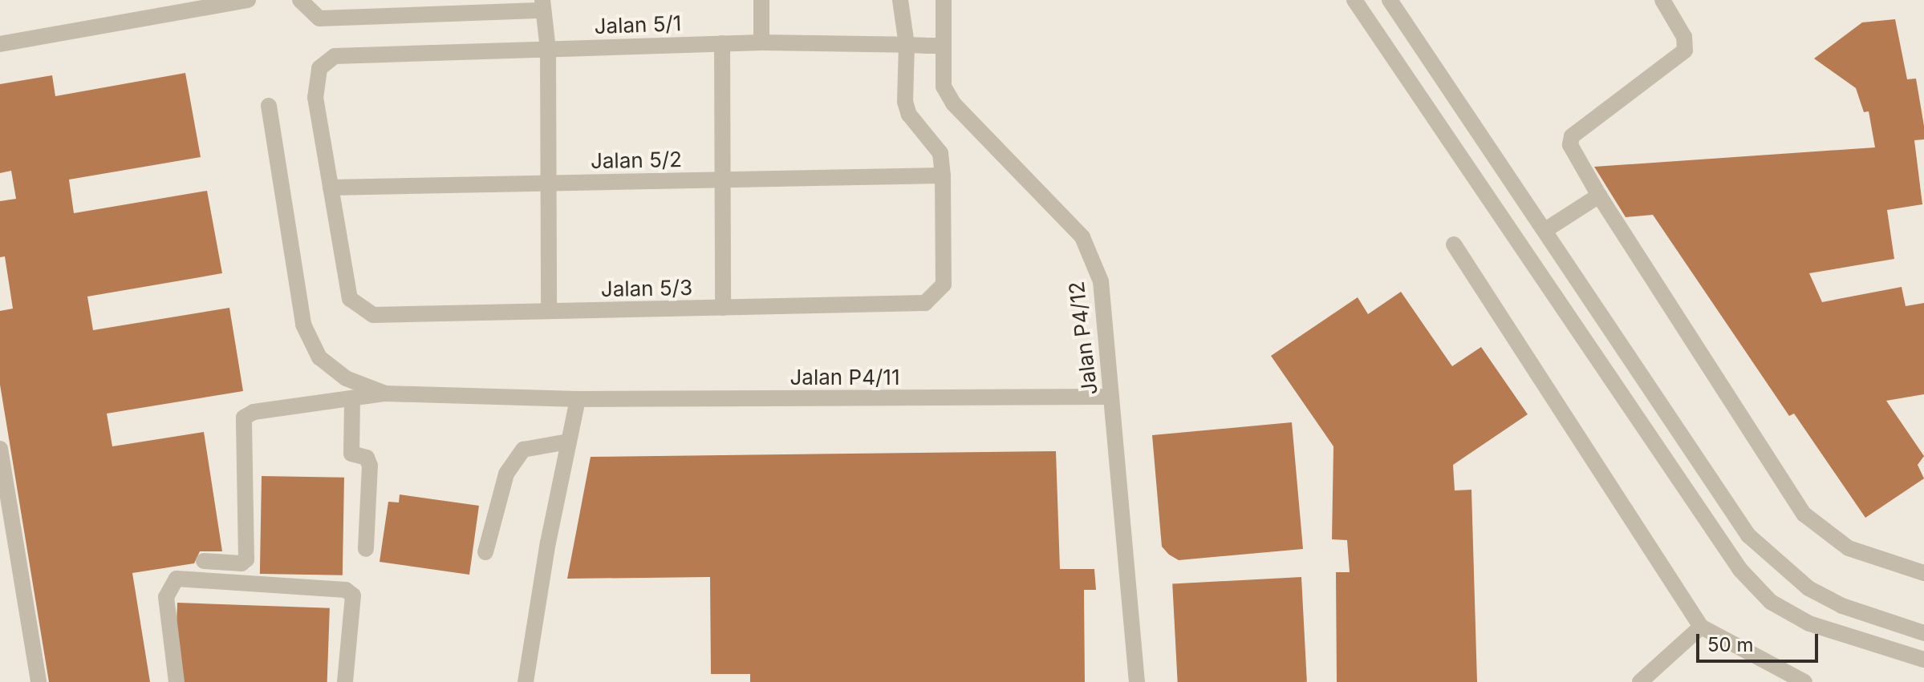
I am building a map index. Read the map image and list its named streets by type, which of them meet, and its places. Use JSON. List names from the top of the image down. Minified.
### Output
{"streets":{"street":["Jalan 5/1","Jalan 5/2","Jalan 5/3","Jalan P4/12","Jalan P4/11"]},"crossings":[["Jalan 5/1","Jalan 5/3"],["Jalan 5/1","Jalan P4/12"],["Jalan 5/2","Jalan 5/3"],["Jalan P4/12","Jalan P4/11"]],"scale_bar":"50 m"}
